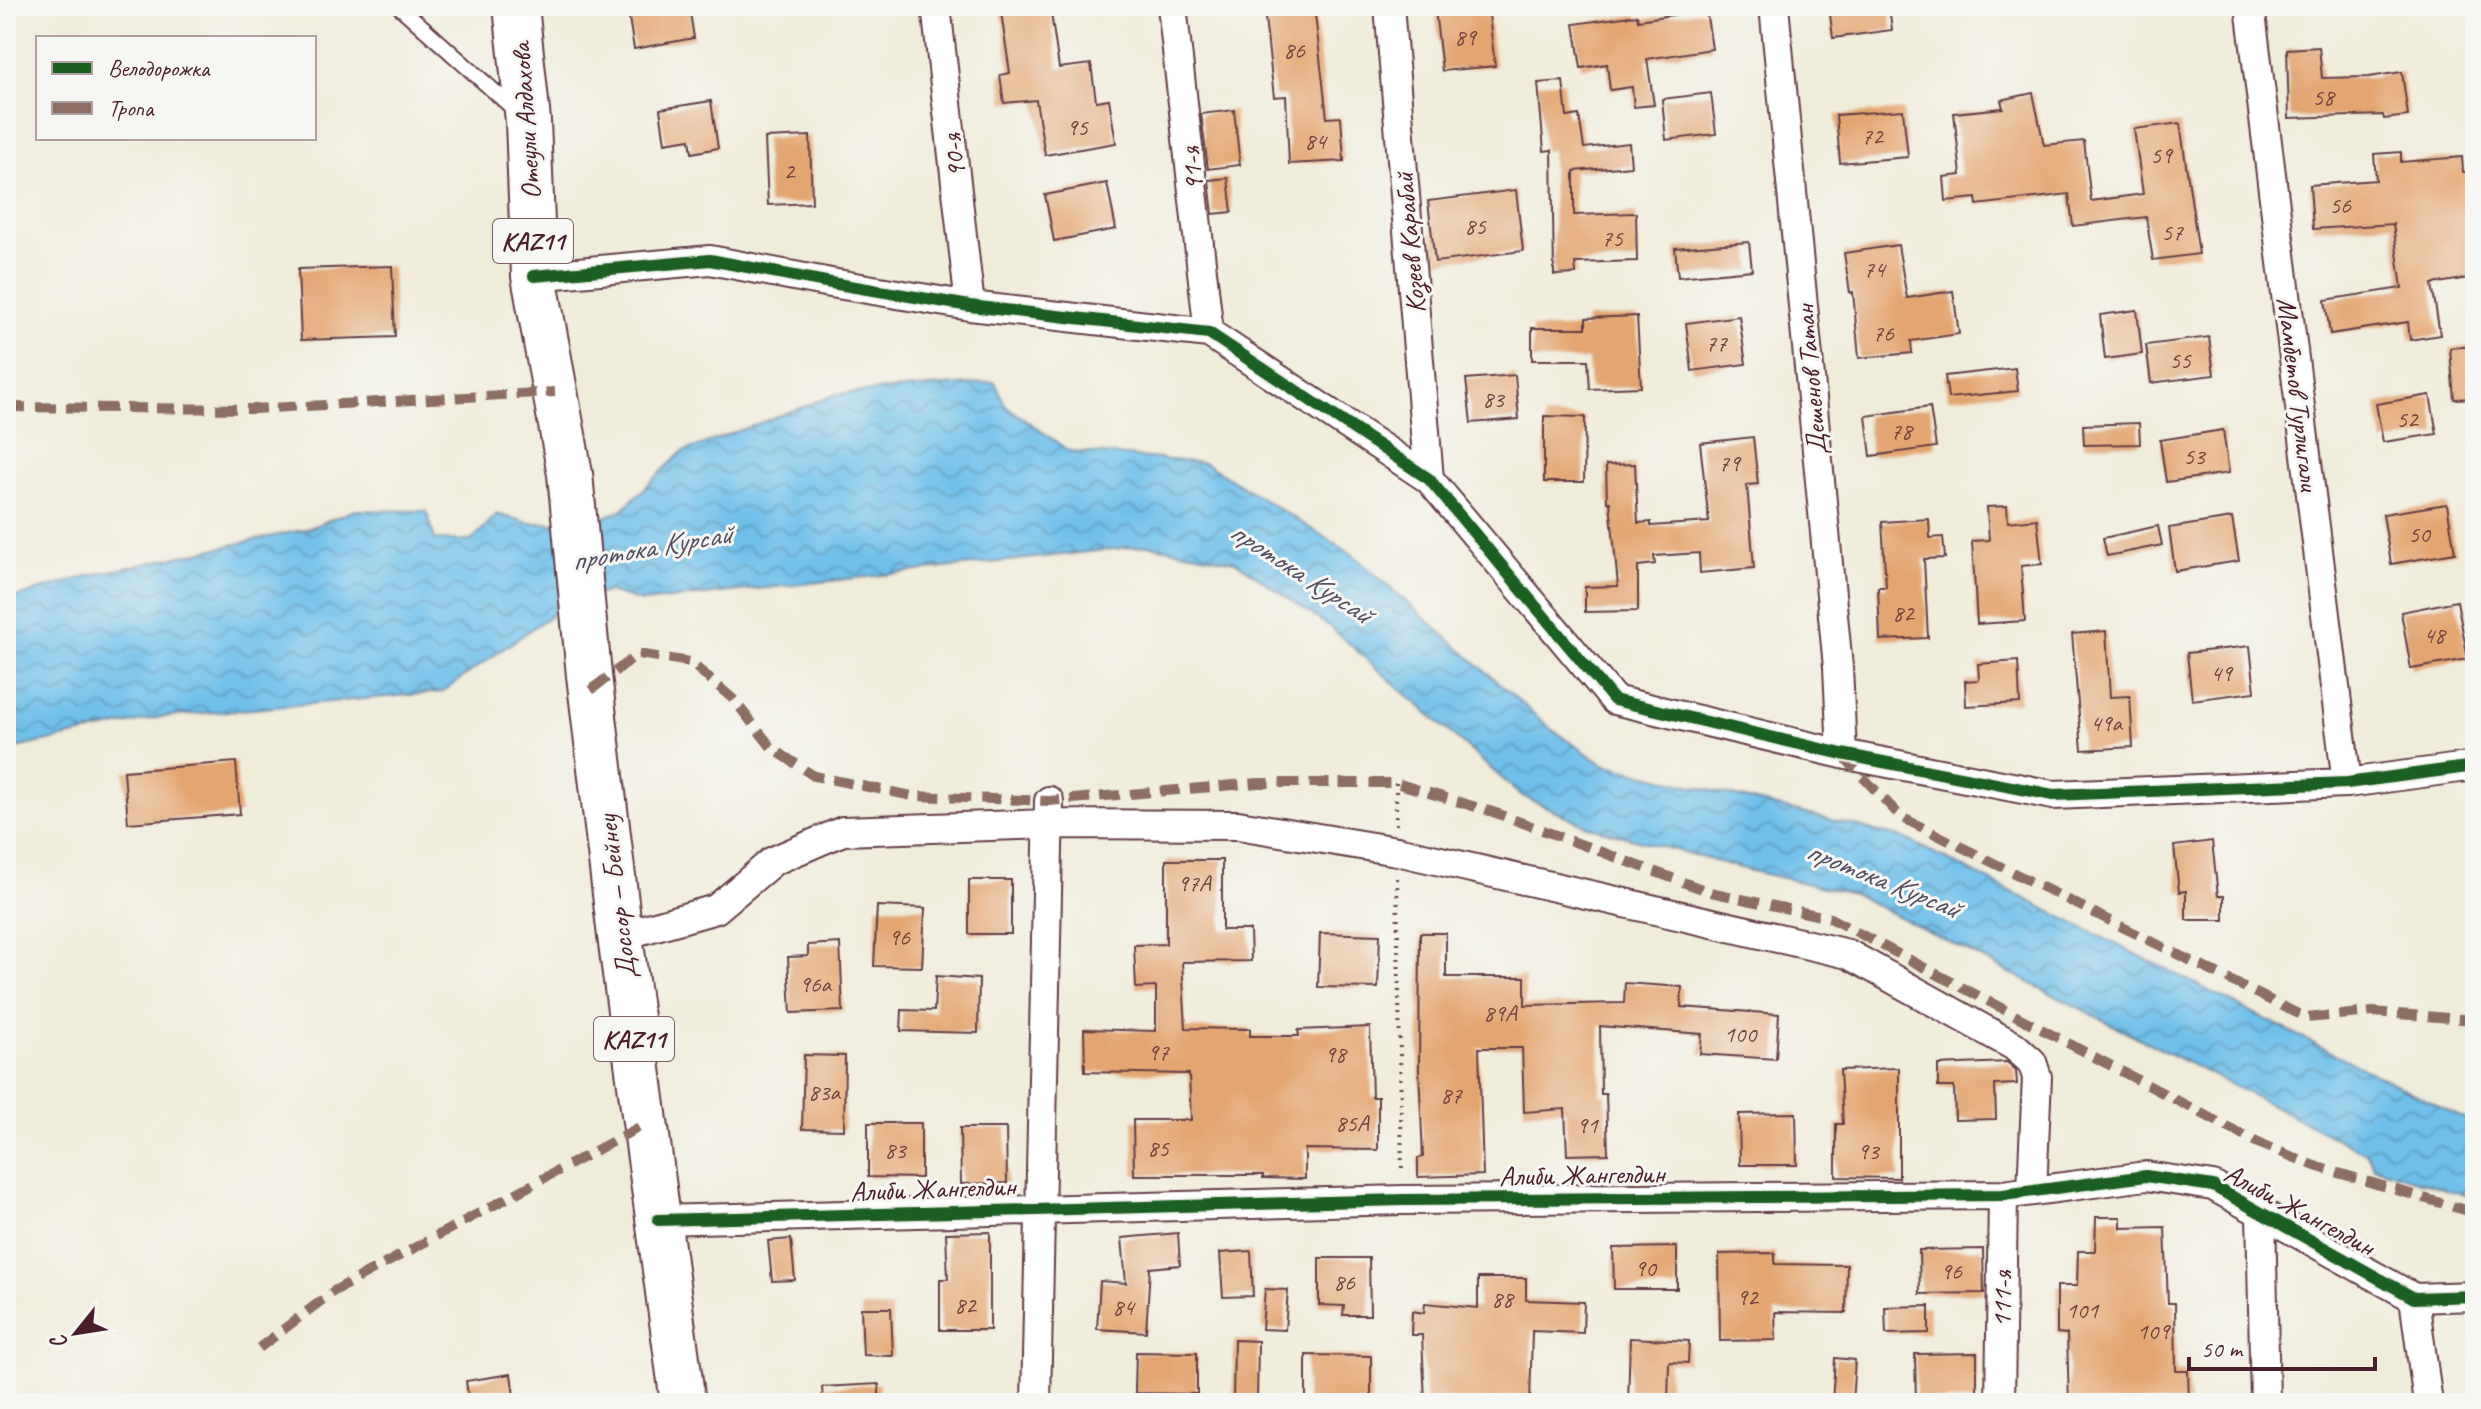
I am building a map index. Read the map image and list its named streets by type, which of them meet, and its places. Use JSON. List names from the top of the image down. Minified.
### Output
{"streets":{"highway":["Отеули Алдахова","KAZ11","Доссор — Бейнеу"],"street":["90-я","91-я","Козеев Карабай","Дешенов Татан","Мамбетов Турлигали","Алиби Жангелдин","111-я"]},"crossings":[["Отеули Алдахова","Доссор — Бейнеу"],["Доссор — Бейнеу","Алиби Жангелдин"],["Алиби Жангелдин","111-я"]],"water":["протока Курсай"],"house_numbers":["89","86","58","95","72","84","59","2","56","85","57","75","74","76","77","55","83","52","78","53","79","50","82","48","49","49а","97А","96","96а","89А","100","97","98","83а","87","85А","91","85","83","93","90","96","86","92","88","82","84","101","109"],"legend":["Велодорожка","Тропа"],"scale_bar":"50 m","north":"bottom left"}
